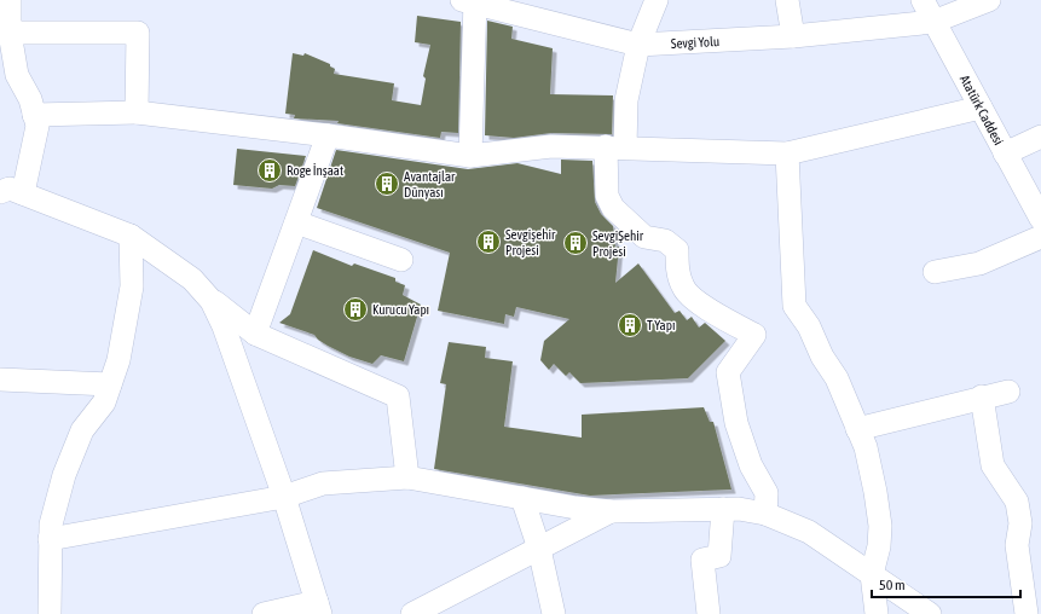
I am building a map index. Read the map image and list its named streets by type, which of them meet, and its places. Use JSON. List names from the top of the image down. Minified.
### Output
{"streets":{"street":["Sevgi Yolu","Atatürk Caddesi"]},"crossings":[["Sevgi Yolu","Atatürk Caddesi"]],"places":{"building":["Roge İnşaat","Avantajlar Dünyası","Sevgişehir Projesi","SevgiŞehir Projesi","Kurucu Yapı","T Yapı"]},"scale_bar":"50 m"}
